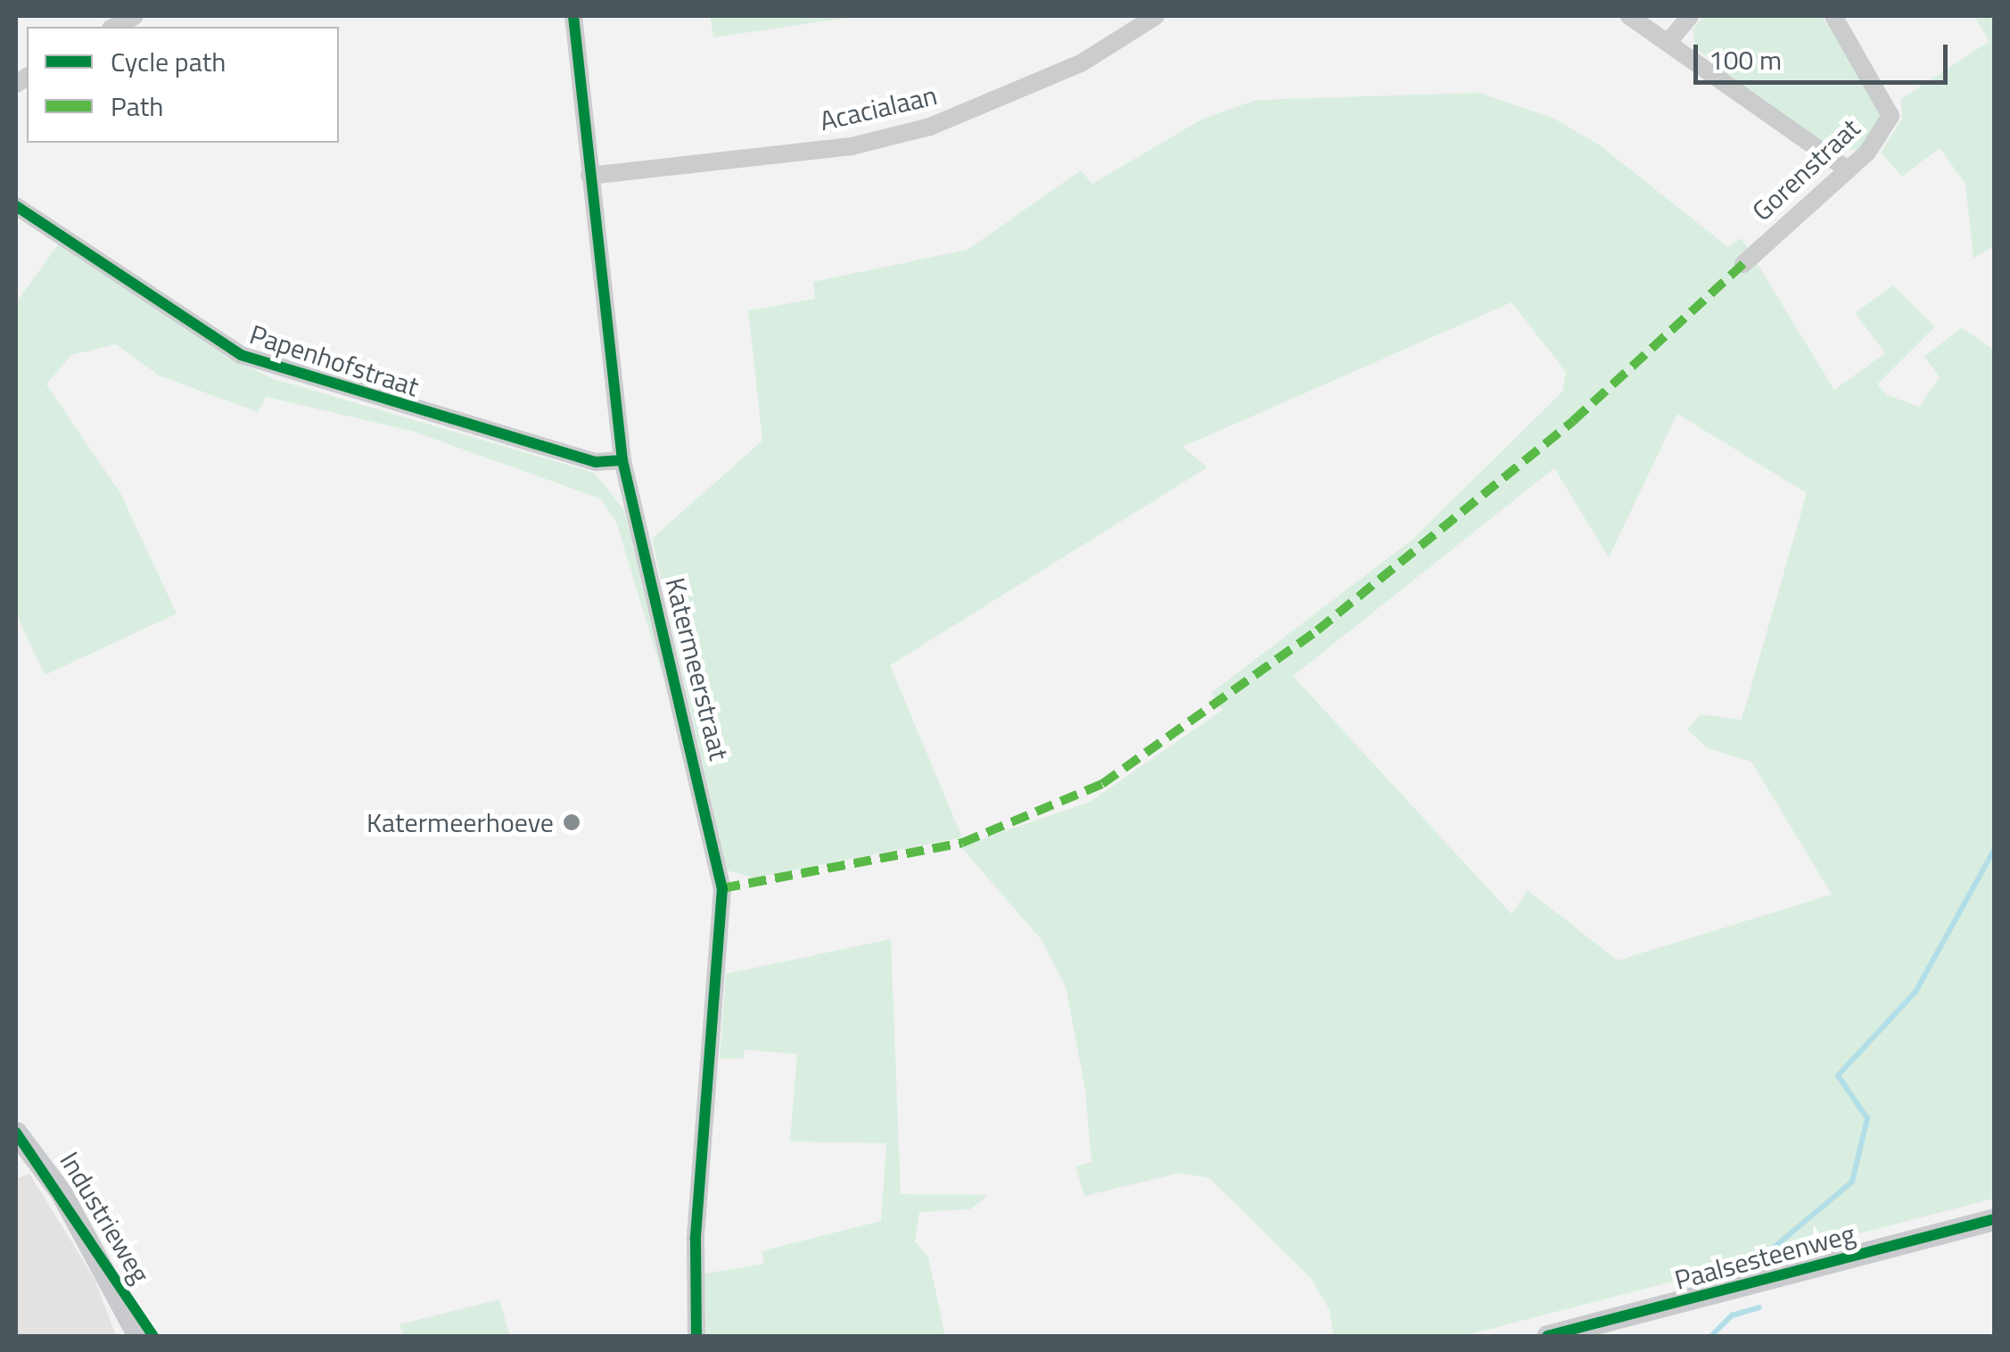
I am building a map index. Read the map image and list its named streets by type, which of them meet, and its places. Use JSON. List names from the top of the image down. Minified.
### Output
{"streets":{"main road":["Industrieweg","Paalsesteenweg"],"street":["Acacialaan","Gorenstraat","Papenhofstraat","Katermeerstraat"]},"crossings":[["Acacialaan","Katermeerstraat"],["Papenhofstraat","Katermeerstraat"]],"places":["Katermeerhoeve"],"legend":["Cycle path","Path"],"scale_bar":"100 m"}
